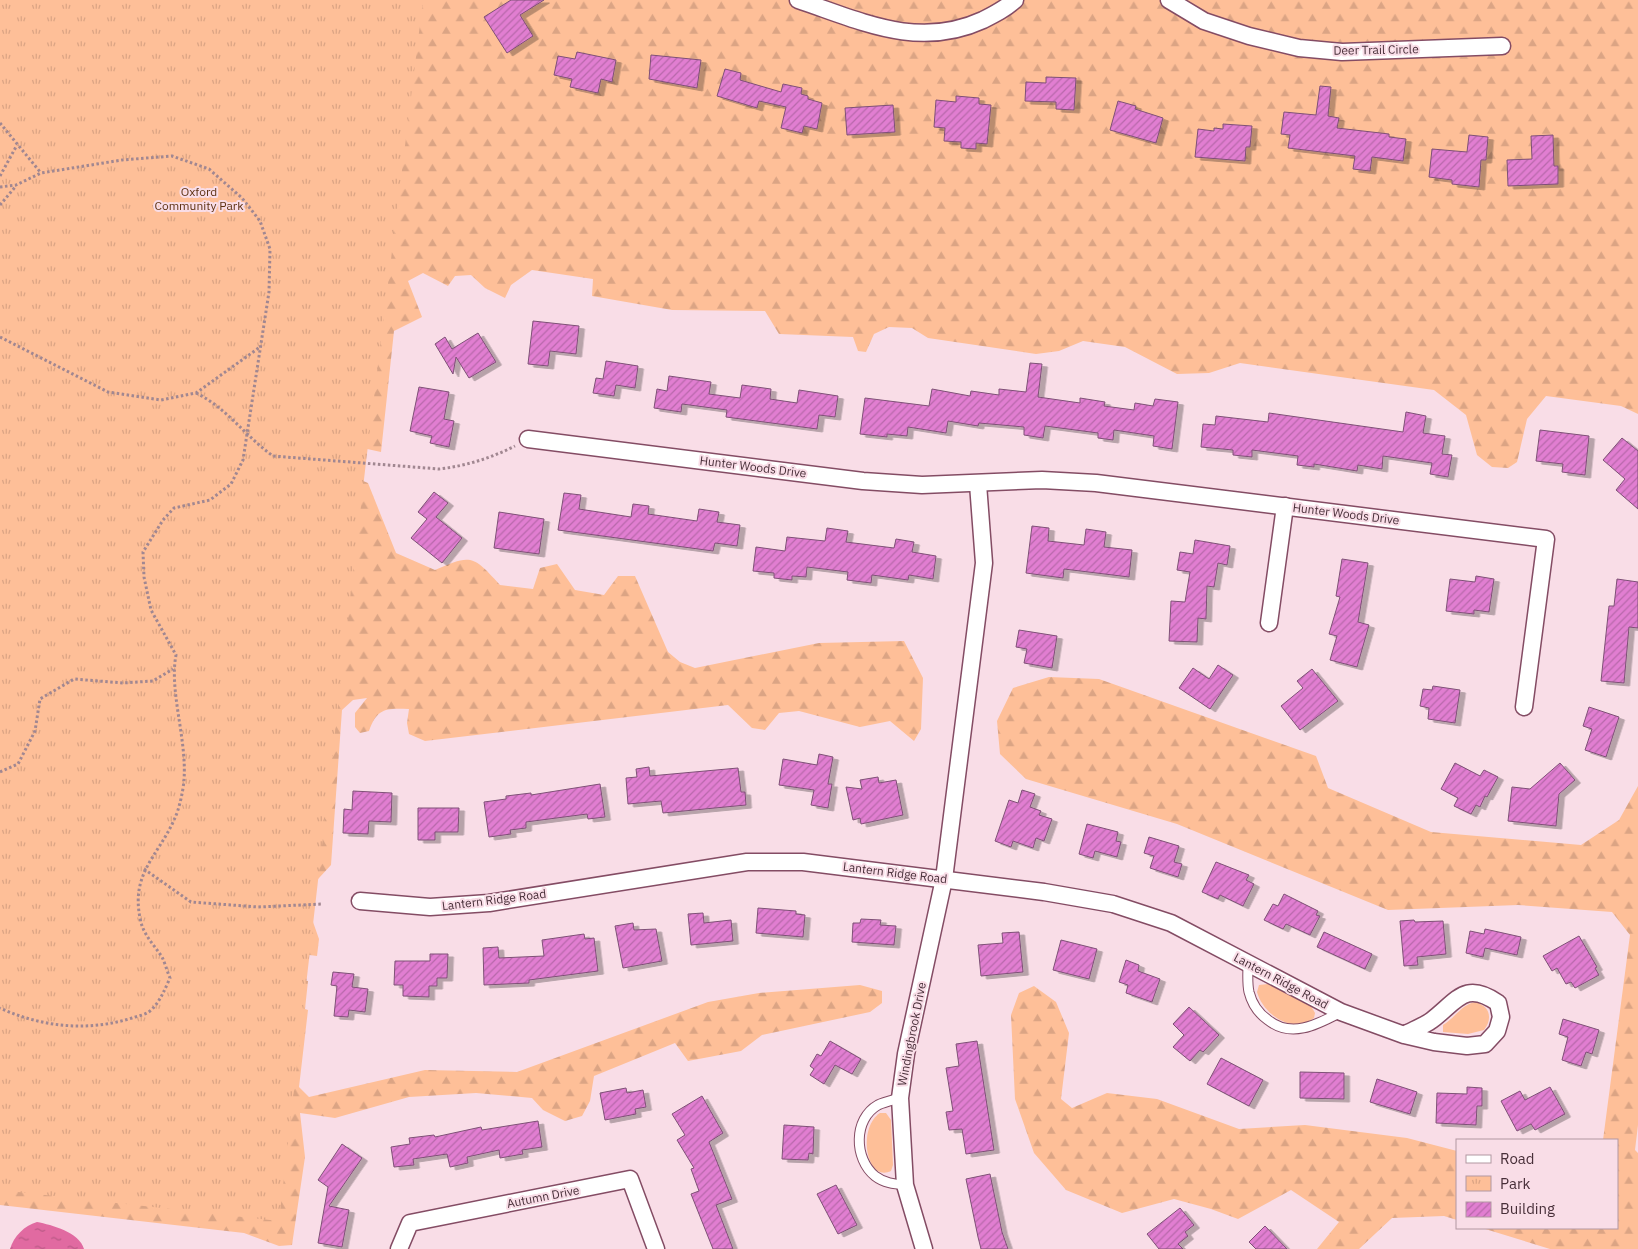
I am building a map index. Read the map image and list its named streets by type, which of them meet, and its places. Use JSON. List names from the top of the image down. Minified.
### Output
{"streets":{"street":["Deer Trail Circle","Hunter Woods Drive","Lantern Ridge Road","Windingbrook Drive","Autumn Drive"]},"crossings":[["Lantern Ridge Road","Windingbrook Drive"]],"parks":["Oxford Community Park"],"legend":["Road","Park","Building"]}
